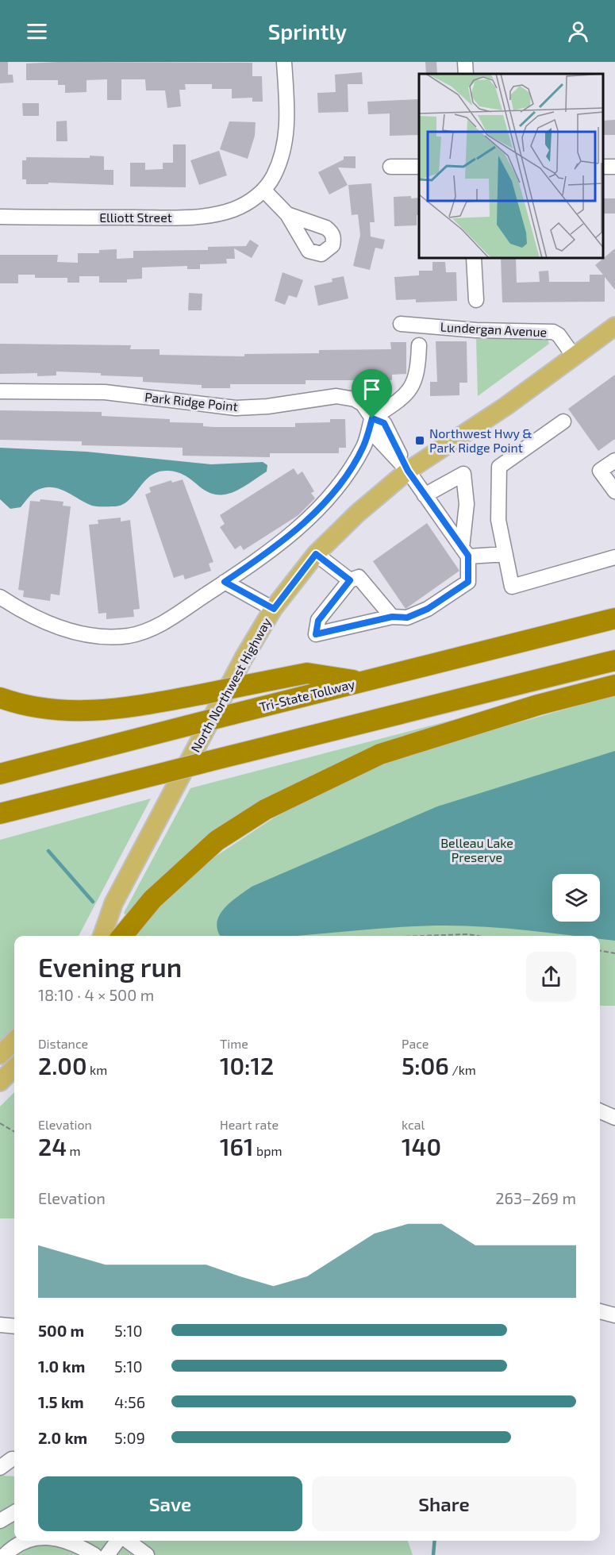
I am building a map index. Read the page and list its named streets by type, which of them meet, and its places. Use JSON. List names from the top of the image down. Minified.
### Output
{"streets":{"highway":["Tri-State Tollway"],"main road":["North Northwest Highway"],"street":["Elliott Street","Lundergan Avenue","Park Ridge Point"]},"crossings":[["Lundergan Avenue","North Northwest Highway"],["Park Ridge Point","North Northwest Highway"]],"parks":["Belleau Lake Preserve"],"places":{"transit":["Northwest Hwy & Park Ridge Point"]},"page":{"header":"Sprintly","heading":["Evening run","18:10 · 4 × 500 m"],"stats":[["Distance","2.00 km"],["Time","10:12"],["Pace","5:06 /km"],["Elevation","24 m"],["Heart rate","161 bpm"],["kcal","140"]],"chart":["Elevation","263–269 m"],"list":[{"name":"500 m","note":"5:10"},{"name":"1.0 km","note":"5:10"},{"name":"1.5 km","note":"4:56"},{"name":"2.0 km","note":"5:09"}],"buttons":["Save","Share"]}}
